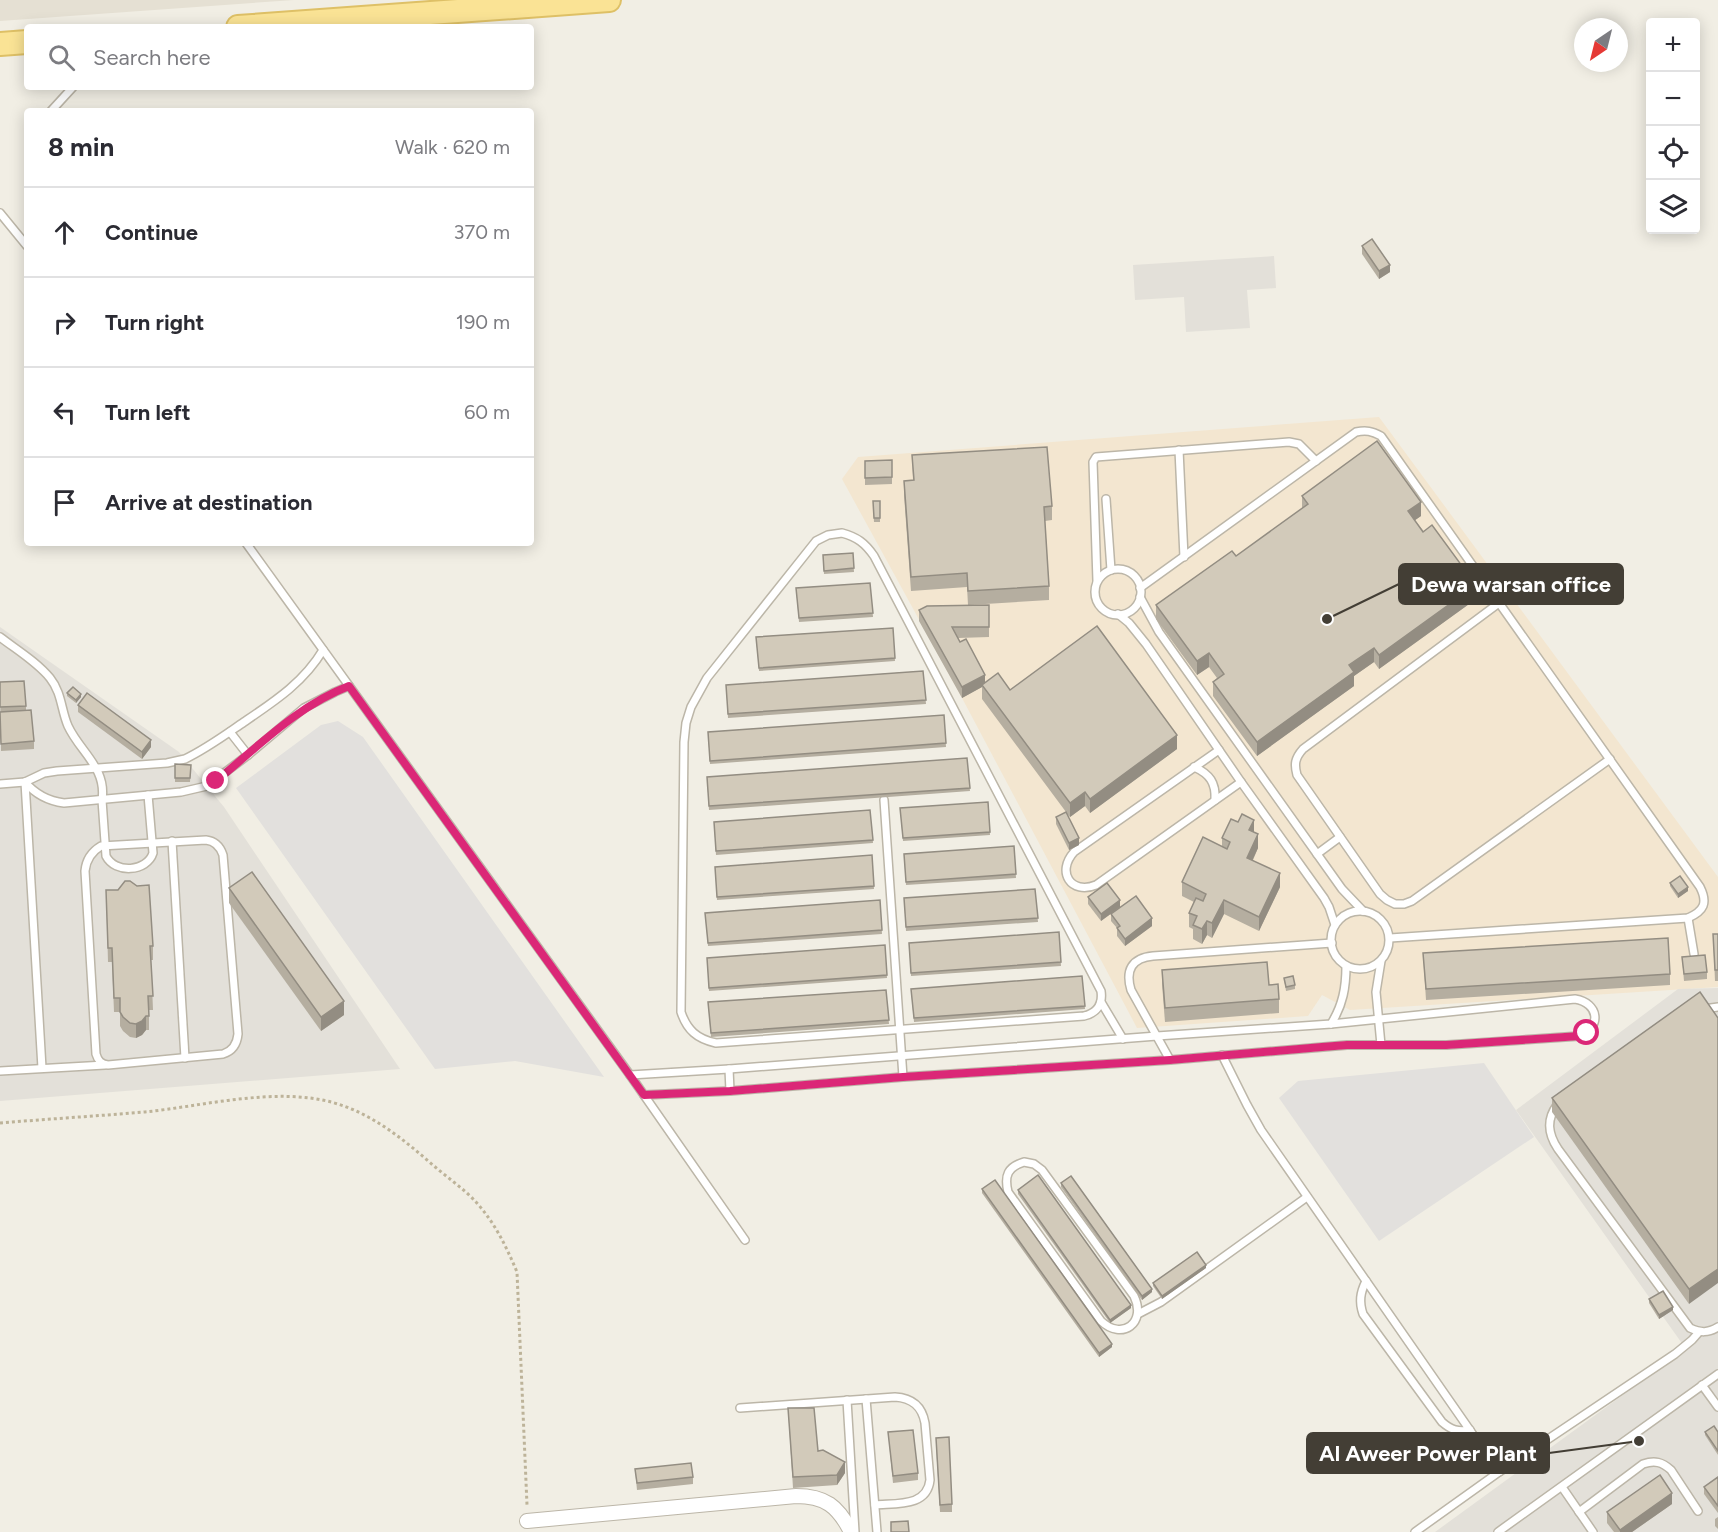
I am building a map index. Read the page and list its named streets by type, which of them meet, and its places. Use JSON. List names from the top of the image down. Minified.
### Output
{"places":["Dewa warsan office","Al Aweer Power Plant"],"north":"bottom left","page":{"map_buttons":["+","−"],"search":"Search here","heading":["8 min","Walk · 620 m"],"list":[["Continue","370 m"],["Turn right","190 m"],["Turn left","60 m"],"Arrive at destination"]}}
